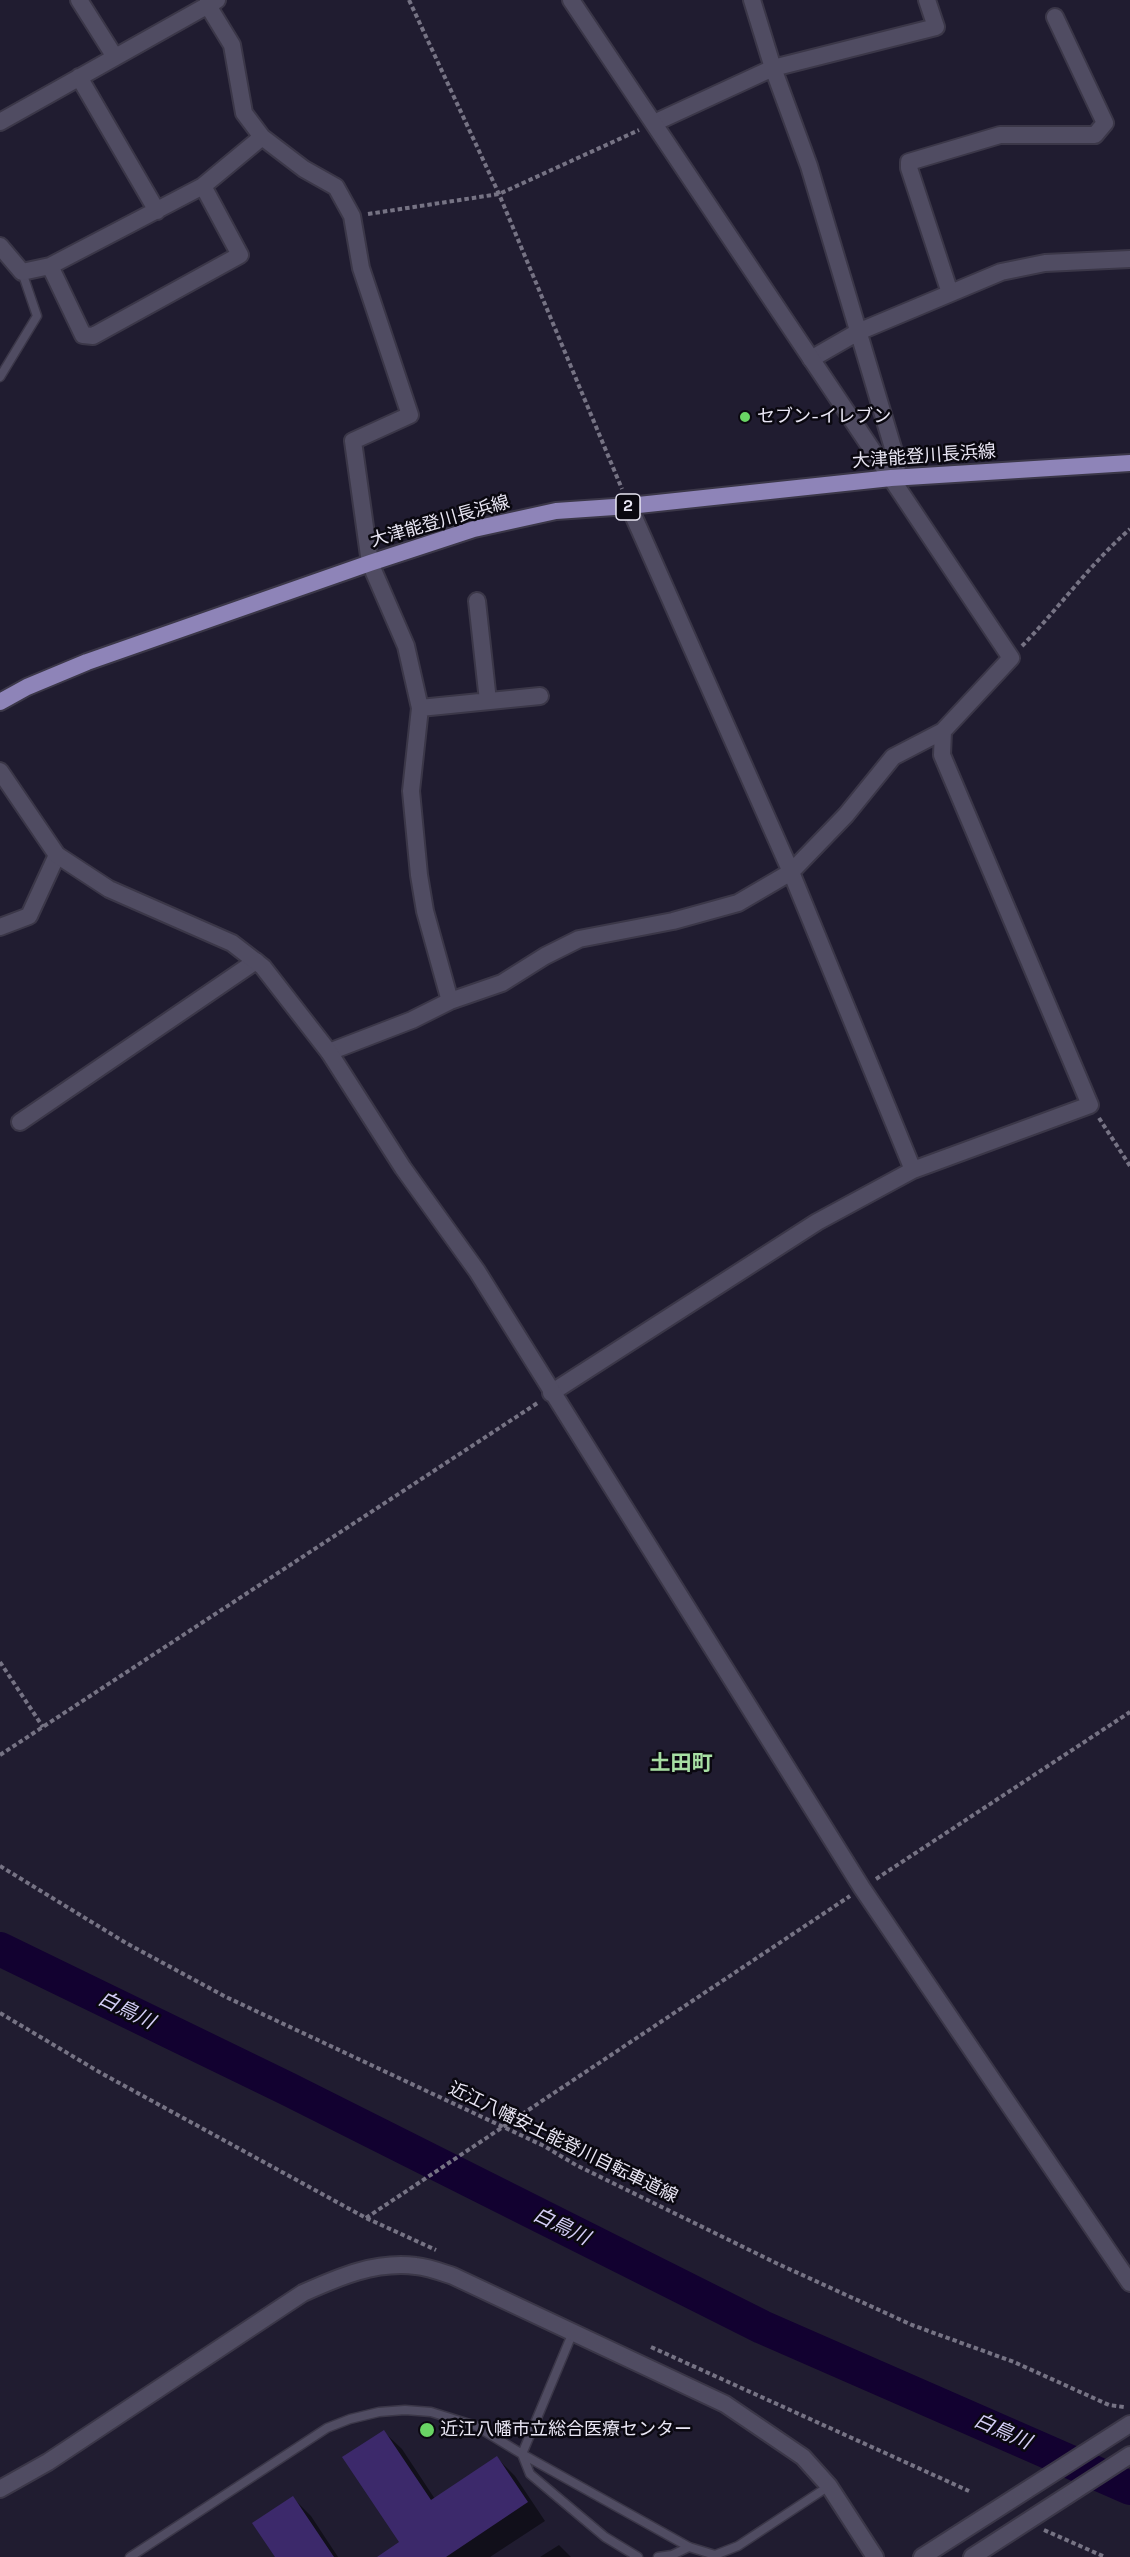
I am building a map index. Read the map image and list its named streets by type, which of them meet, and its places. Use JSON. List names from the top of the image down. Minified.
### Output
{"streets":{"main road":["大津能登川長浜線","2"],"path":["近江八幡安土能登川自転車道線"]},"districts":["土田町"],"water":["白鳥川"],"places":["セブン-イレブン","近江八幡市立総合医療センター"]}
